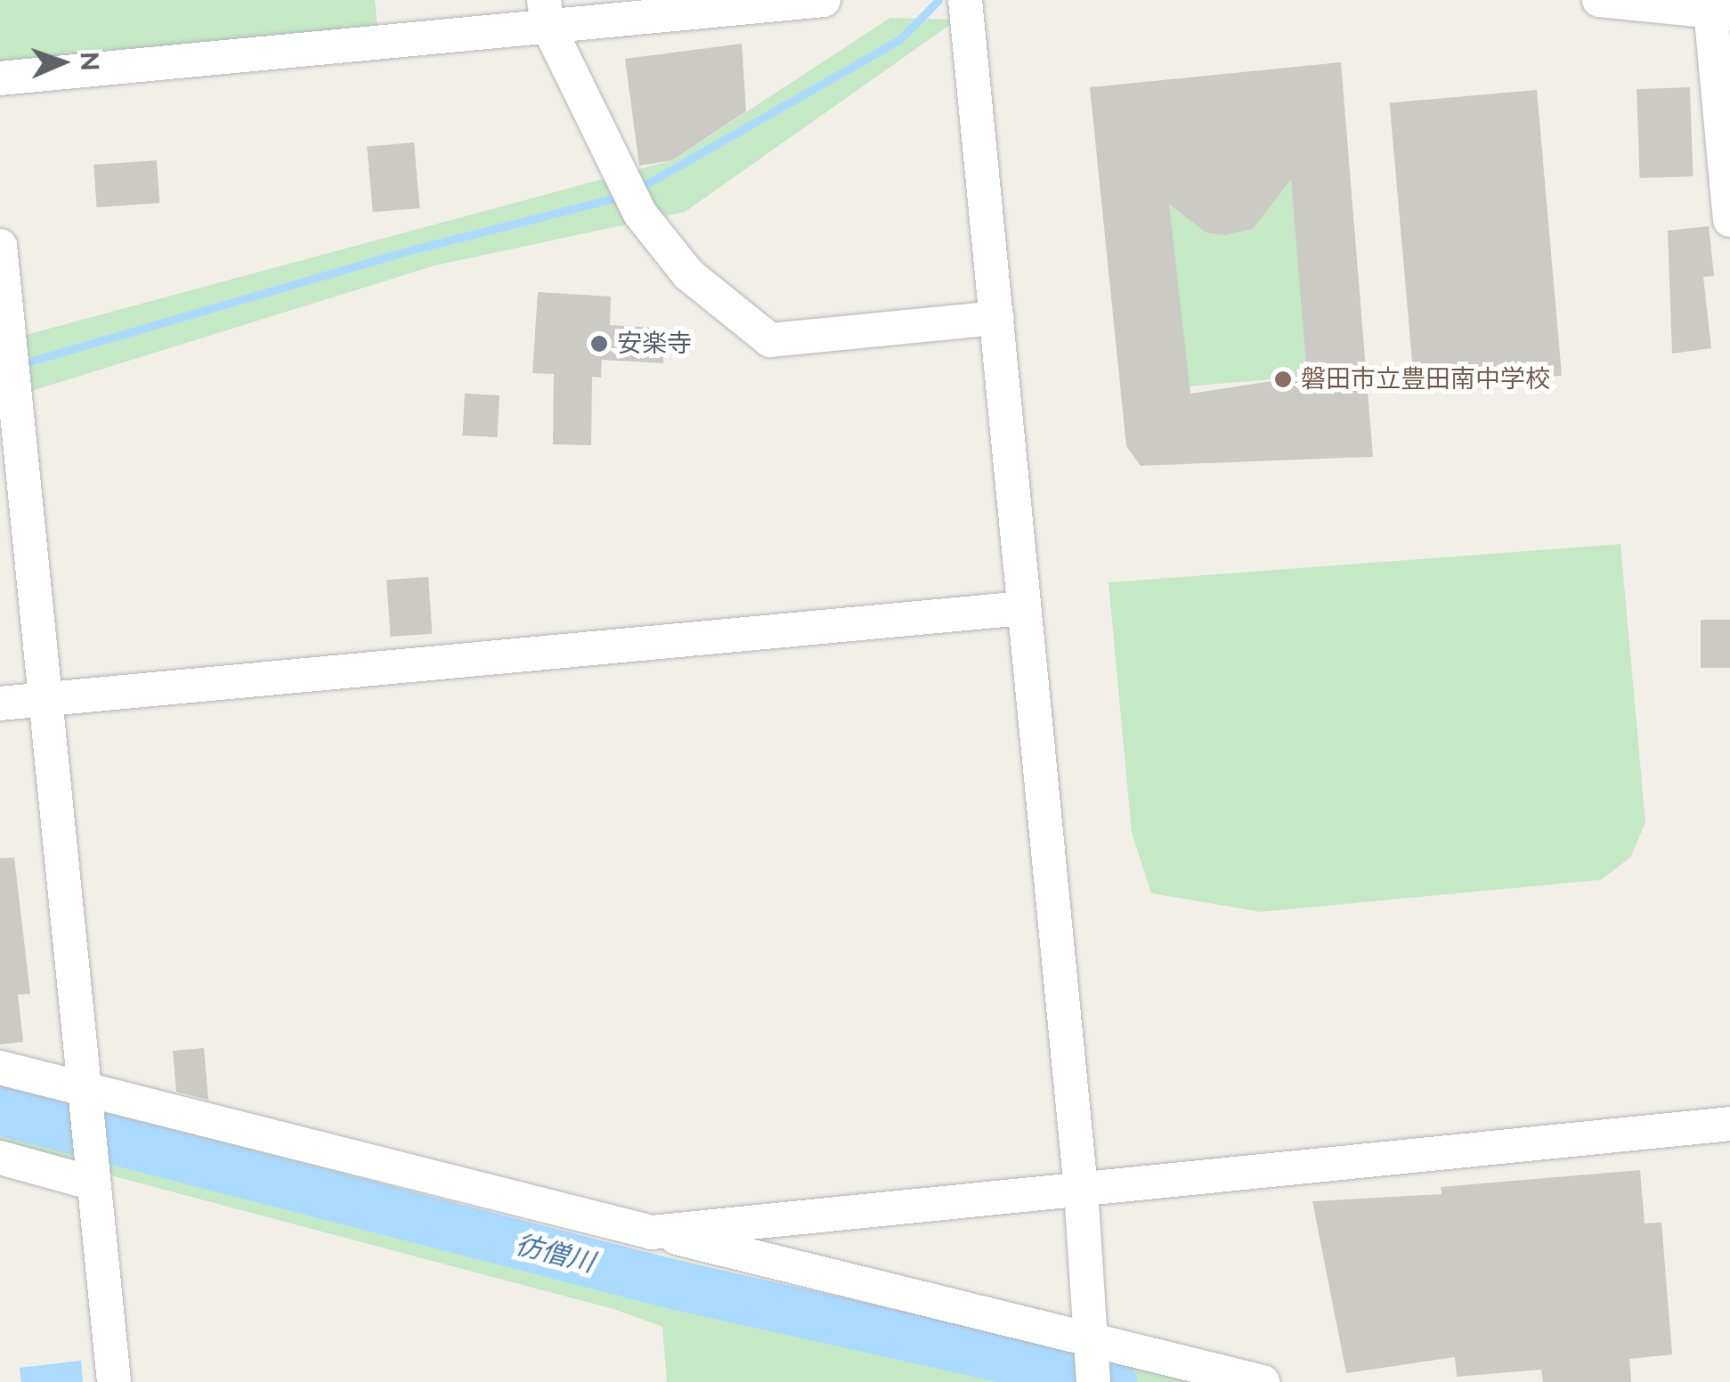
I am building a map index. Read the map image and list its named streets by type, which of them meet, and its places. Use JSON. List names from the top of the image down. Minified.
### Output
{"water":["彷僧川"],"places":["安楽寺","磐田市立豊田南中学校"],"north":"right"}
